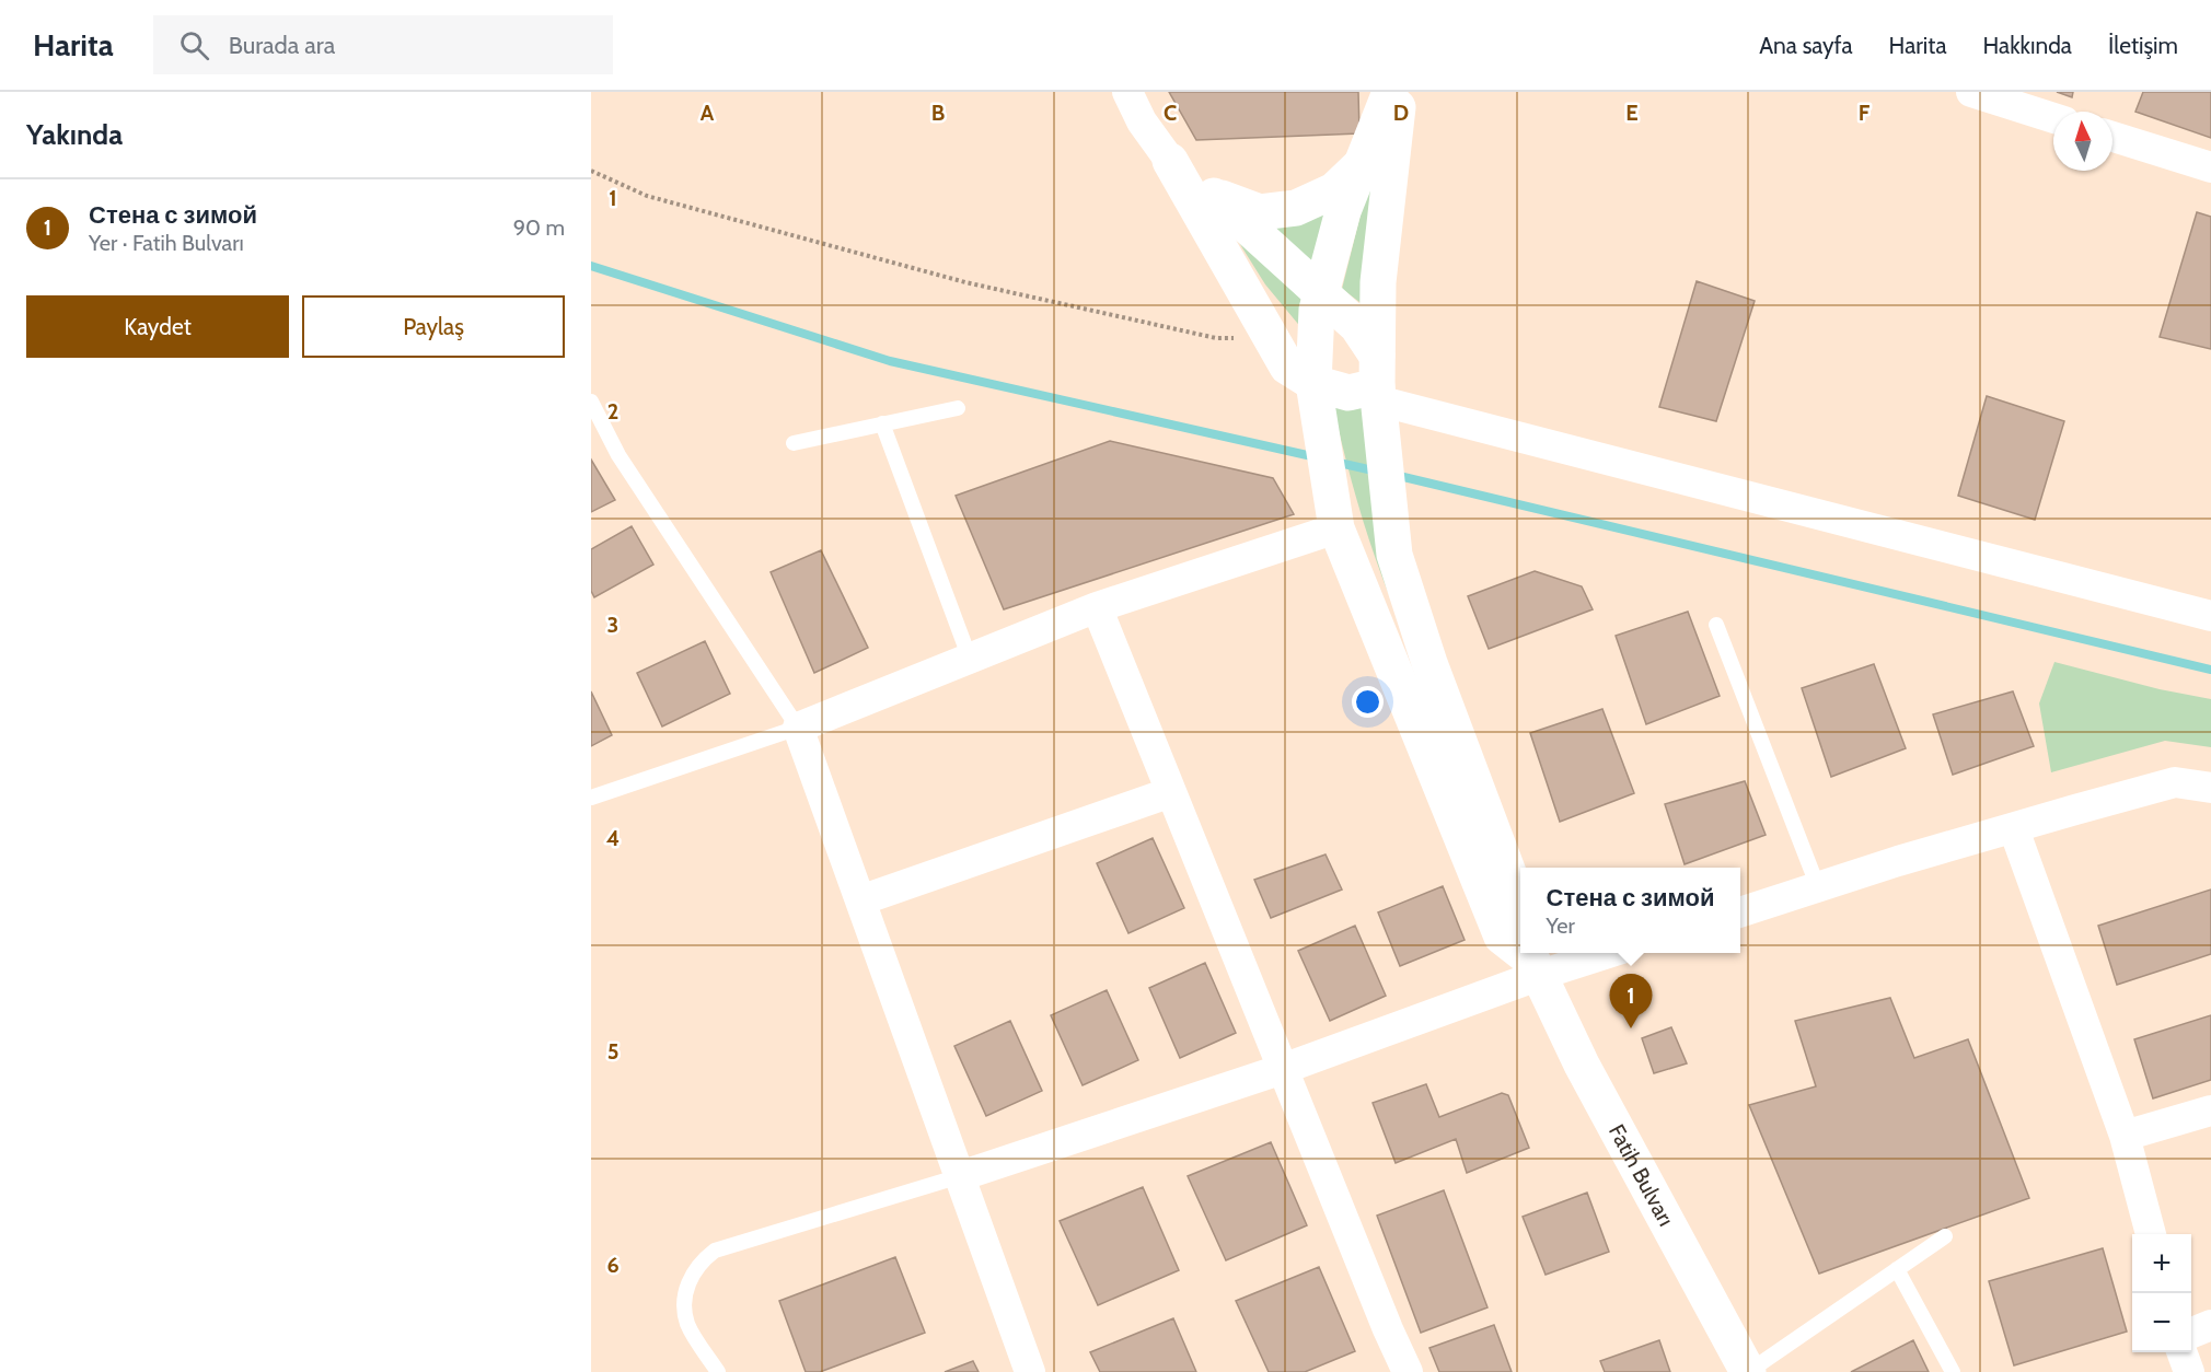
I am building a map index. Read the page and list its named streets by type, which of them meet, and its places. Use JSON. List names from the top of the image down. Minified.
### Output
{"streets":{"street":["Fatih Bulvarı"]},"north":"top","page":{"header":"Harita","search":"Burada ara","nav":["Ana sayfa","Harita","Hakkında","İletişim"],"heading":"Yakında","list":[{"mark":"1","name":"Стена с зимой","note":"Yer · Fatih Bulvarı","value":"90 m"}],"buttons":["Kaydet","Paylaş"],"popup":["Стена с зимой","Yer"],"pins":"1","map_buttons":["+","−"]},"grid":{"columns":["A","B","C","D","E","F"],"rows":["1","2","3","4","5","6"]}}
